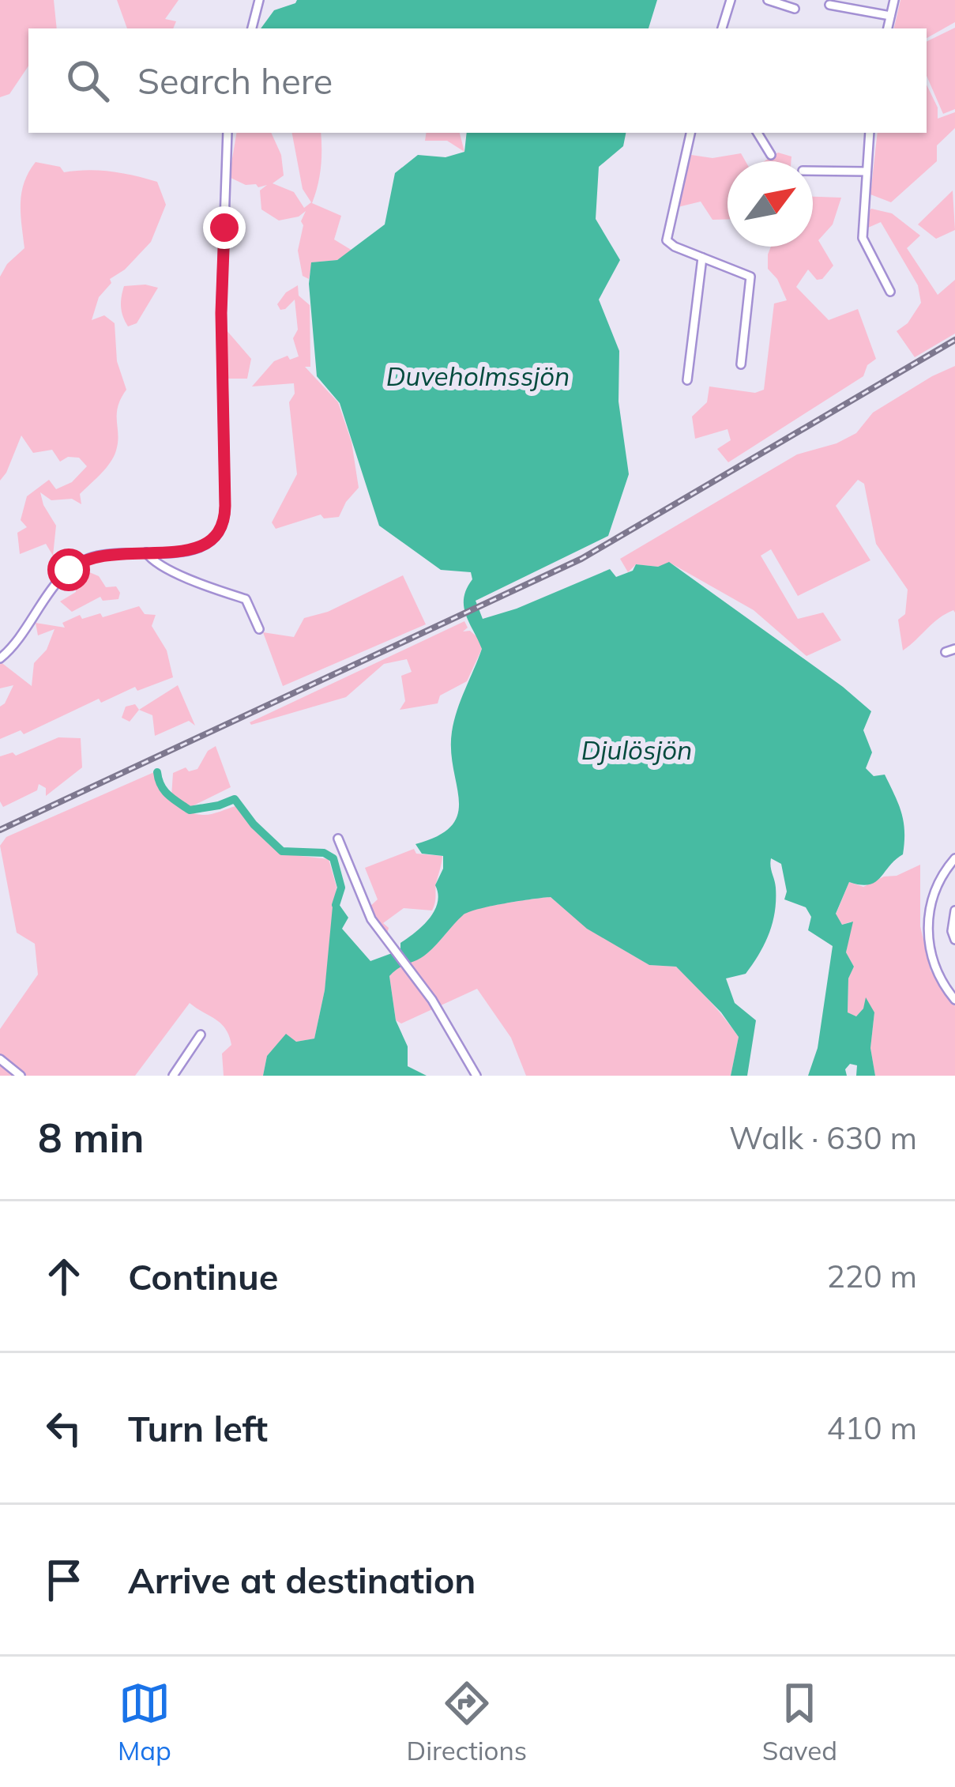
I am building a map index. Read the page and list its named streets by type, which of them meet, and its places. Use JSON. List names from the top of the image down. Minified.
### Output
{"water":["Duveholmssjön","Djulösjön"],"north":"top right","page":{"search":"Search here","heading":["8 min","Walk · 630 m"],"list":[["Continue","220 m"],["Turn left","410 m"],"Arrive at destination"],"nav":["Map","Directions","Saved"]}}
